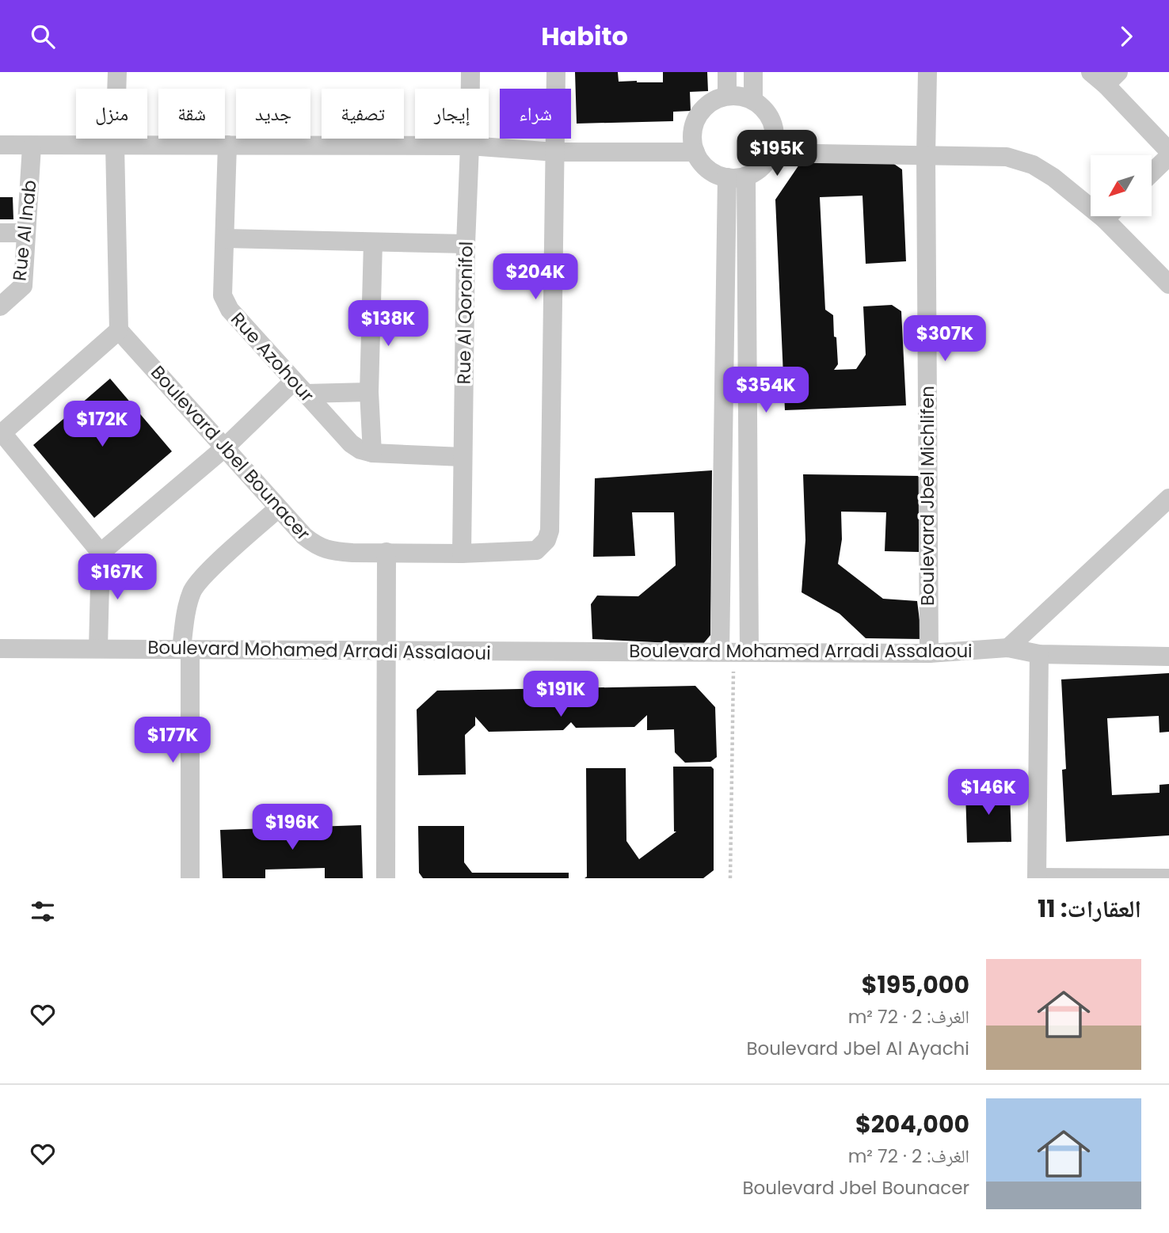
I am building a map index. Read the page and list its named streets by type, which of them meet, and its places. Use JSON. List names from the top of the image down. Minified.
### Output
{"streets":{"street":["Rue Al Inab","Rue Al Qoronifol","Rue Azohour","Boulevard Jbel Bounacer","Boulevard Jbel Michlifen","Boulevard Mohamed Arradi Assalaoui"]},"crossings":[["Rue Al Qoronifol","Rue Azohour"],["Rue Al Qoronifol","Boulevard Jbel Bounacer"],["Boulevard Jbel Michlifen","Boulevard Mohamed Arradi Assalaoui"]],"north":"bottom left","page":{"header":"Habito","chip":["شراء","إيجار","تصفية","جديد","شقة","منزل"],"price":["$195K","$204K","$138K","$307K","$354K","$172K","$167K","$191K","$177K","$146K","$196K"],"heading":"العقارات: 11","list":[{"name":"$195,000","note":"الغرف: 2 · 72 m² · Boulevard Jbel Al Ayachi"},{"name":"$204,000","note":"الغرف: 2 · 72 m² · Boulevard Jbel Bounacer"}]}}
